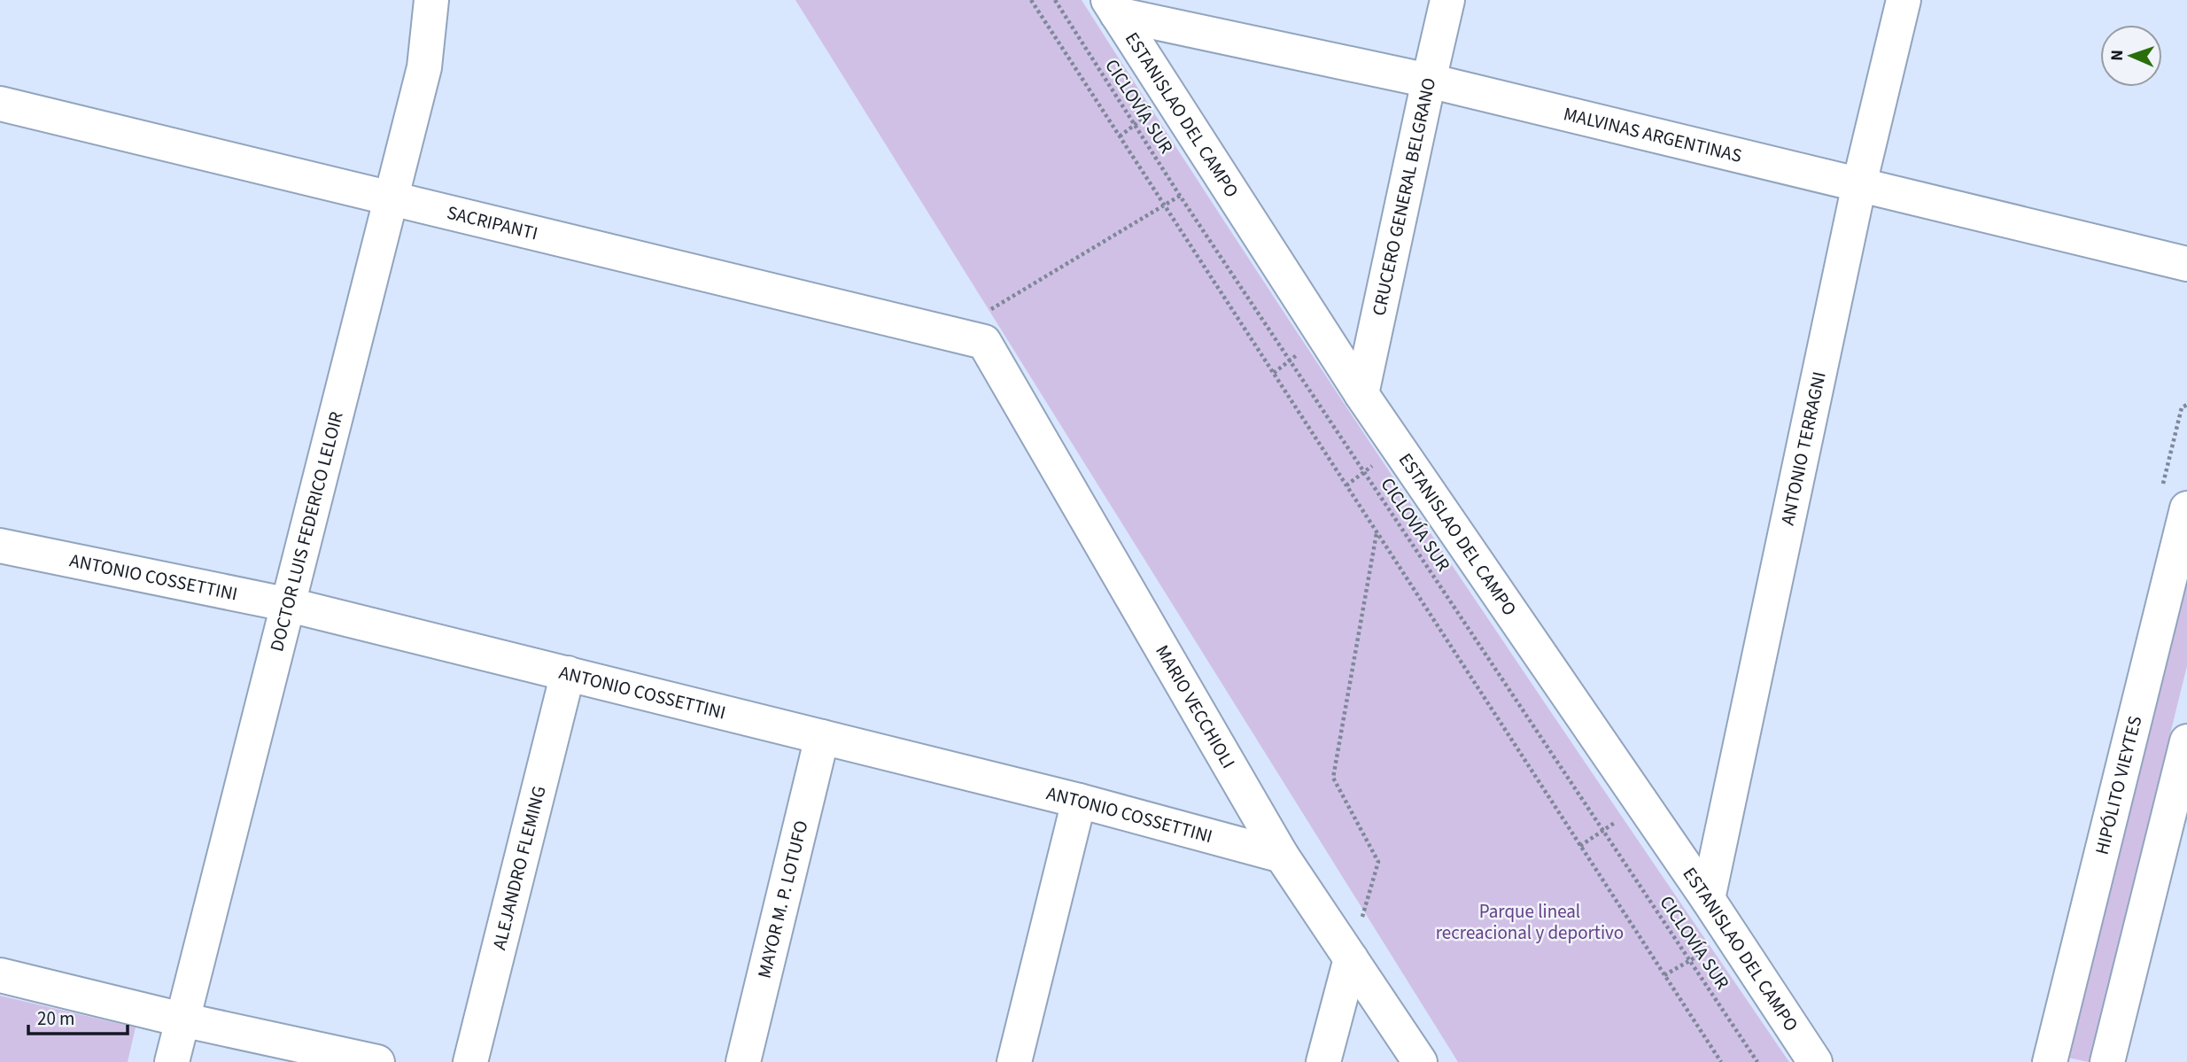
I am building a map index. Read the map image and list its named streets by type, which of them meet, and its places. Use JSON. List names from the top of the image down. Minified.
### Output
{"streets":{"street":["ESTANISLAO DEL CAMPO","MALVINAS ARGENTINAS","CRUCERO GENERAL BELGRANO","SACRIPANTI","ANTONIO TERRAGNI","DOCTOR LUIS FEDERICO LELOIR","ANTONIO COSSETTINI","MARIO VECCHIOLI","HIPÓLITO VIEYTES","ALEJANDRO FLEMING","MAYOR M. P. LOTUFO"],"path":["CICLOVÍA SUR"]},"crossings":[["ESTANISLAO DEL CAMPO","MALVINAS ARGENTINAS"],["ESTANISLAO DEL CAMPO","CRUCERO GENERAL BELGRANO"],["ESTANISLAO DEL CAMPO","ANTONIO TERRAGNI"],["MALVINAS ARGENTINAS","CRUCERO GENERAL BELGRANO"],["MALVINAS ARGENTINAS","ANTONIO TERRAGNI"],["SACRIPANTI","DOCTOR LUIS FEDERICO LELOIR"],["SACRIPANTI","MARIO VECCHIOLI"],["DOCTOR LUIS FEDERICO LELOIR","ANTONIO COSSETTINI"],["ANTONIO COSSETTINI","MARIO VECCHIOLI"],["ANTONIO COSSETTINI","ALEJANDRO FLEMING"],["ANTONIO COSSETTINI","MAYOR M. P. LOTUFO"]],"parks":["Parque lineal recreacional y deportivo"],"scale_bar":"20 m","north":"left"}
